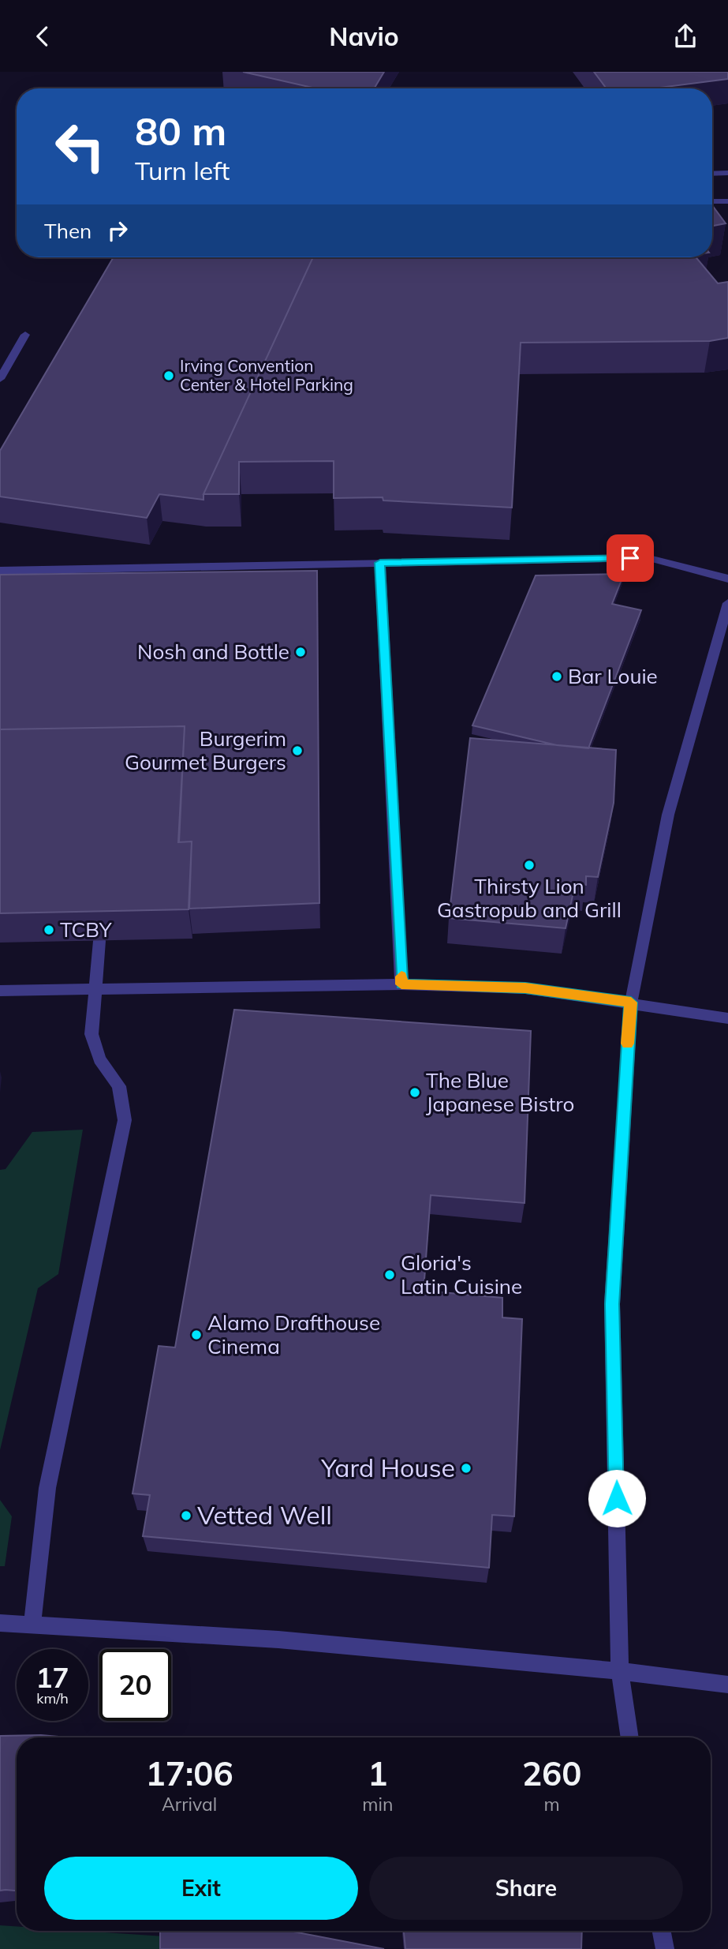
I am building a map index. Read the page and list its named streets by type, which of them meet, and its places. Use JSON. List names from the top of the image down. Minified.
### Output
{"places":["Irving Convention Center & Hotel Parking","Nosh and Bottle","Bar Louie","Burgerim Gourmet Burgers","Thirsty Lion Gastropub and Grill","TCBY","The Blue Japanese Bistro","Gloria's Latin Cuisine","Alamo Drafthouse Cinema","Yard House","Vetted Well"],"page":{"header":"Navio","turn":["80 m","Turn left"],"then":"Then","speed":"17 km/h","limit":"20","eta":["17:06","Arrival","1","min","260","m"],"buttons":["Exit","Share"]}}
